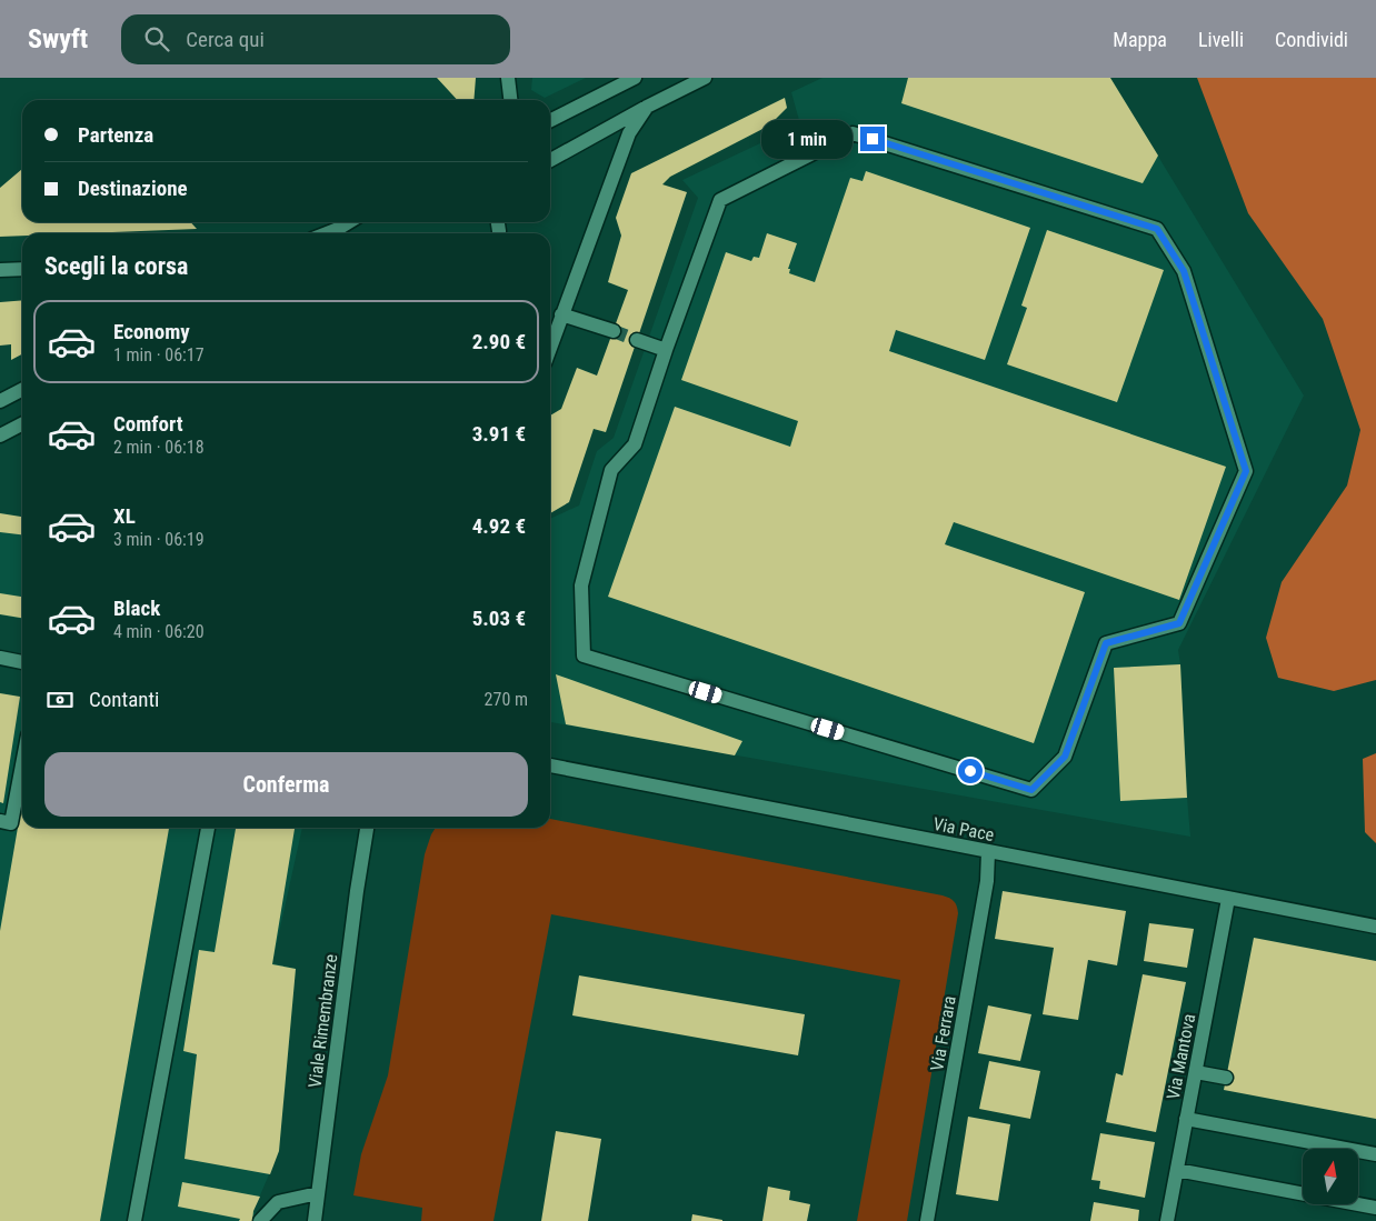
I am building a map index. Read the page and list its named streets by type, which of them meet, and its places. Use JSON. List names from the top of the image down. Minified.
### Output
{"streets":{"street":["Via Pace","Viale Rimembranze","Via Ferrara","Via Mantova"]},"crossings":[["Via Pace","Via Ferrara"],["Via Pace","Via Mantova"]],"north":"top","page":{"header":"Swyft","search":"Cerca qui","nav":["Mappa","Livelli","Condividi"],"banner":["Partenza","Destinazione"],"bubble":"1 min","heading":"Scegli la corsa","list":[{"name":"Economy","note":"1 min · 06:17","value":"2.90 €"},{"name":"Comfort","note":"2 min · 06:18","value":"3.91 €"},{"name":"XL","note":"3 min · 06:19","value":"4.92 €"},{"name":"Black","note":"4 min · 06:20","value":"5.03 €"}],"pay":["Contanti","270 m"],"buttons":"Conferma"}}
